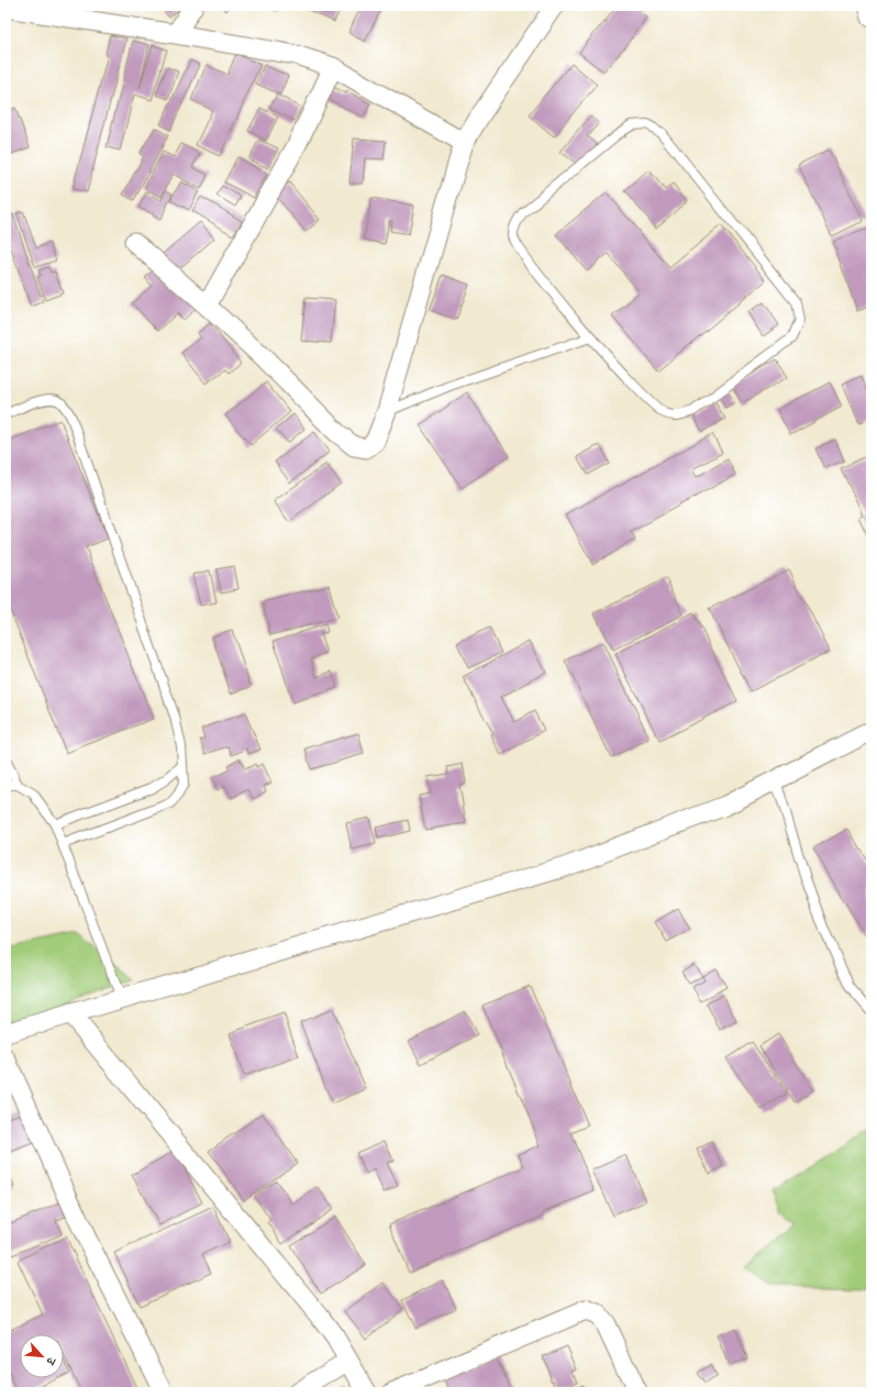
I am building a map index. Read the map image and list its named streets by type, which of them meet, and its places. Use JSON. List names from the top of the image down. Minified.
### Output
{"north":"bottom right"}
